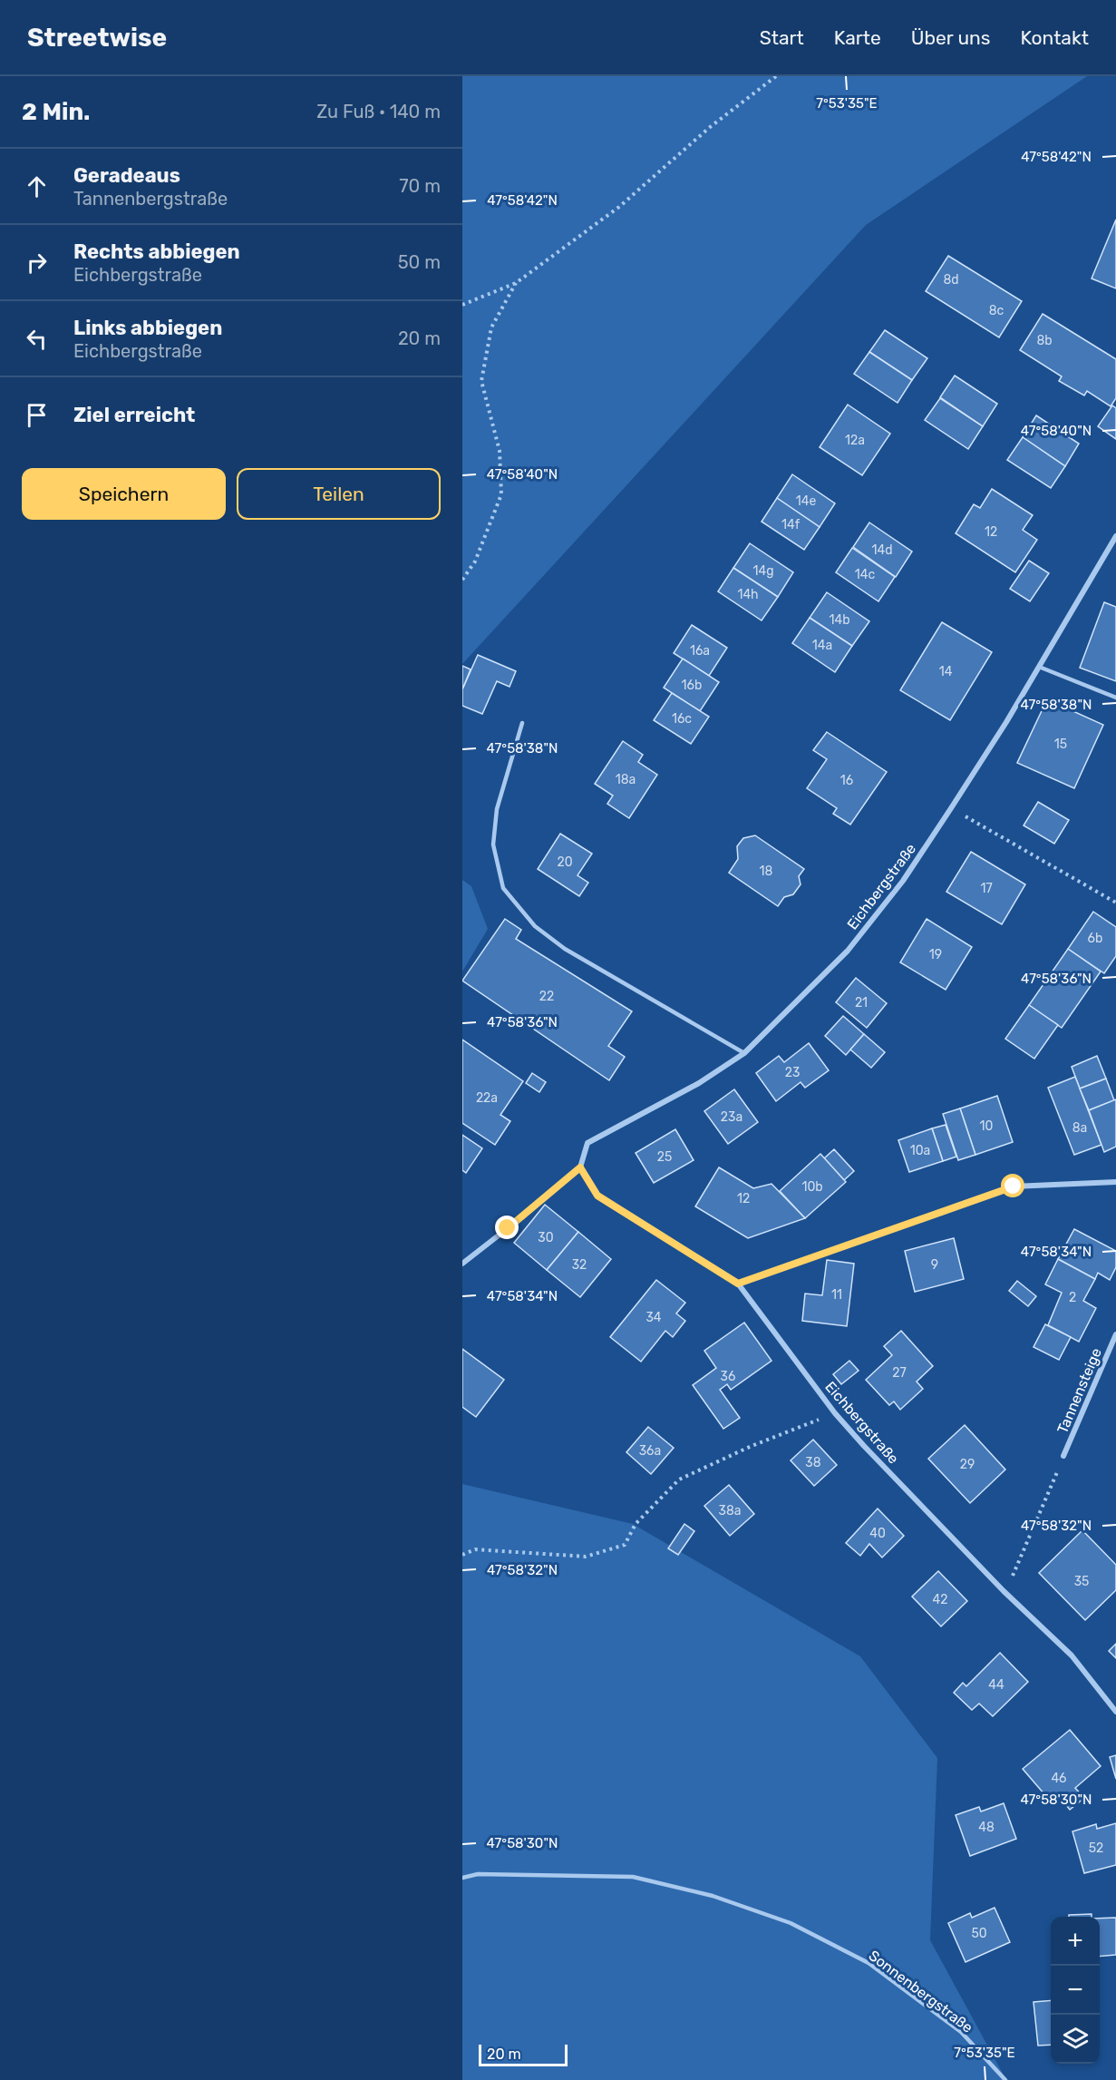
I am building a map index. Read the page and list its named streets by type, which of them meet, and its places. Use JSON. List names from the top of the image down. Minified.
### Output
{"streets":{"street":["Eichbergstraße","Tannensteige"],"lane":["Sonnenbergstraße"]},"house_numbers":["8d","8c","8b","12a","14e","14f","12","14d","14g","14c","14h","14b","14a","16a","14","16b","16c","15","18a","16","20","18","17","6b","19","22","21","23","22a","23a","10","8a","10a","25","10b","12","30","32","9","11","2","34","27","36","36a","38","29","38a","40","35","42","44","46","48","52","50"],"scale_bar":"20 m","page":{"header":"Streetwise","nav":["Start","Karte","Über uns","Kontakt"],"heading":["2 Min.","Zu Fuß · 140 m"],"list":[["Geradeaus","Tannenbergstraße","70 m"],["Rechts abbiegen","Eichbergstraße","50 m"],["Links abbiegen","Eichbergstraße","20 m"],"Ziel erreicht"],"buttons":["Speichern","Teilen"],"map_buttons":["+","−"],"scale":"20 m"},"coordinates":["7°53'35\"E","47°58'42\"N","47°58'40\"N","47°58'38\"N","47°58'36\"N","47°58'34\"N","47°58'32\"N","47°58'30\"N"]}
